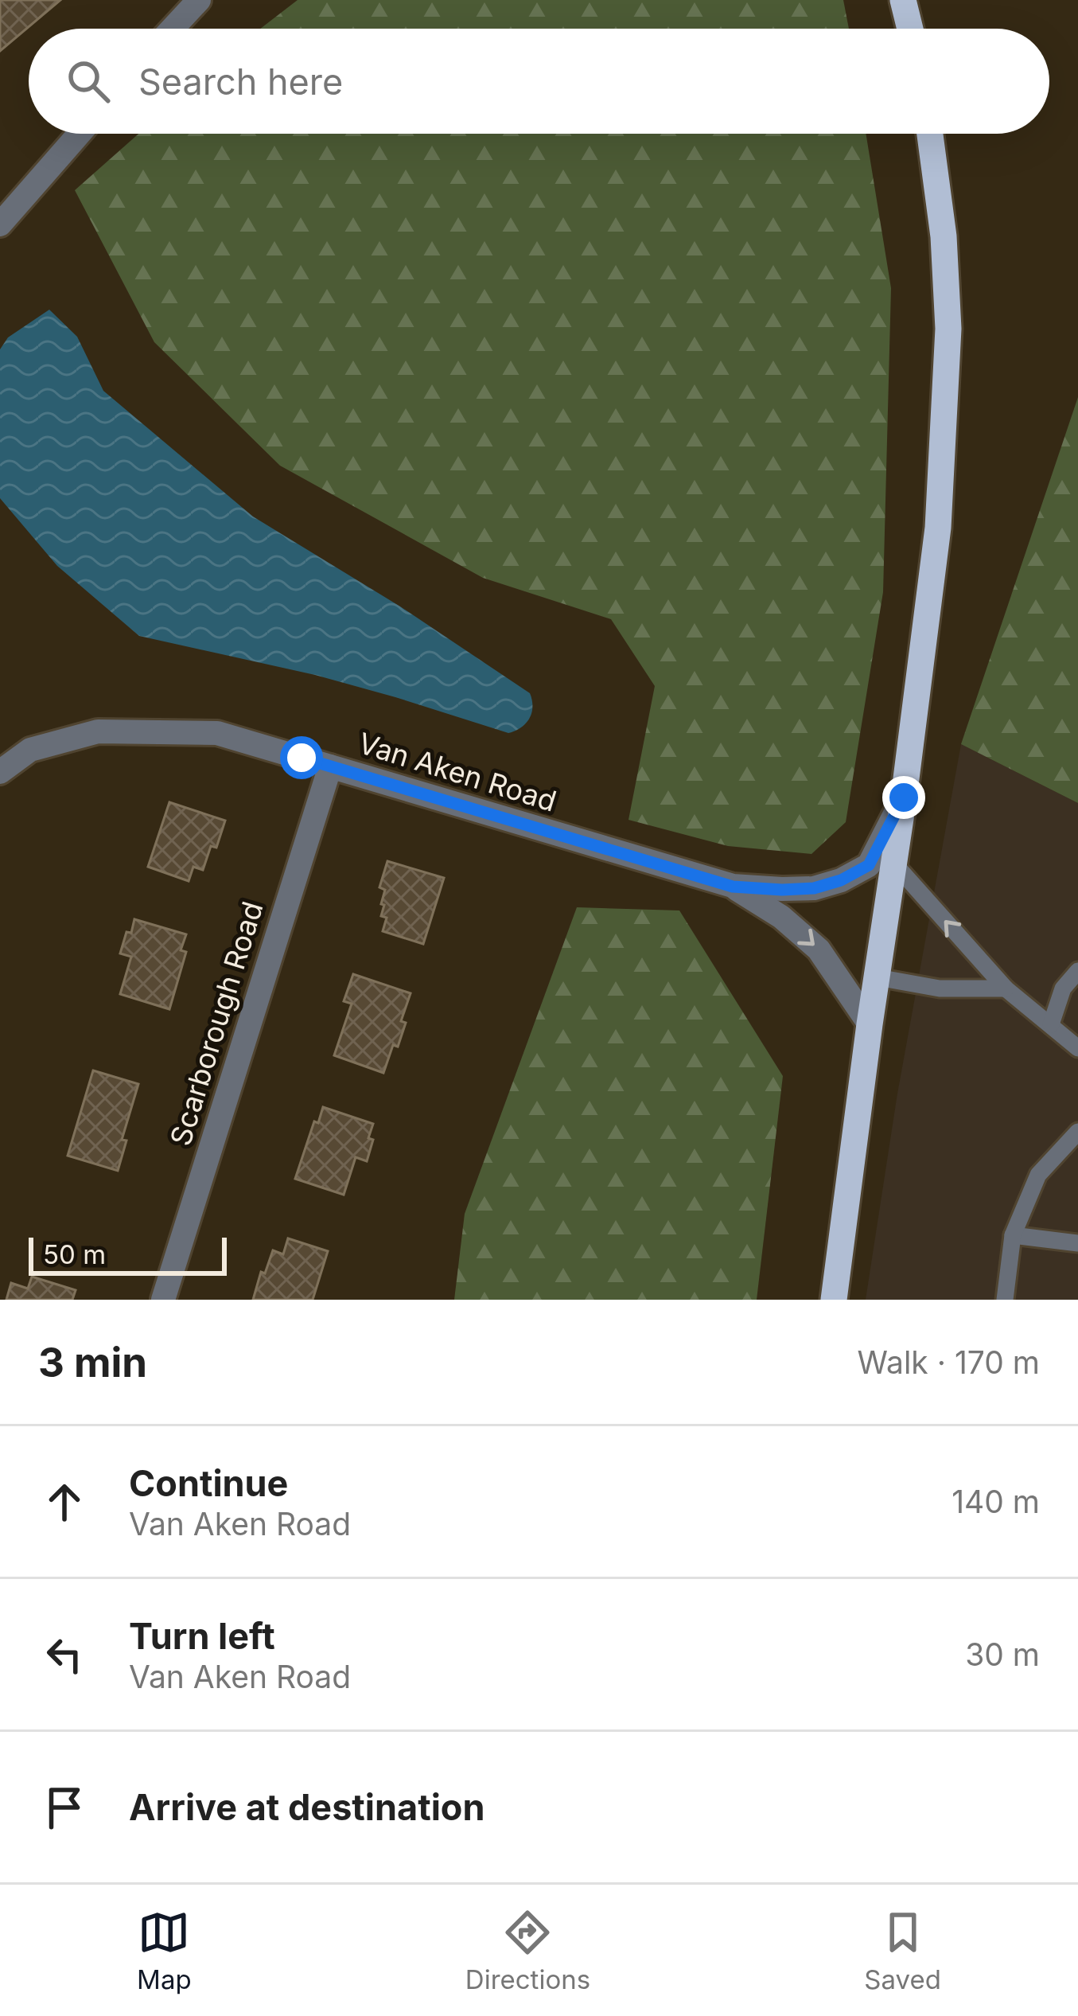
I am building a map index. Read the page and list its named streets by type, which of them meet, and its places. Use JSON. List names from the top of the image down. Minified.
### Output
{"streets":{"street":["Van Aken Road","Scarborough Road"]},"crossings":[["Van Aken Road","Scarborough Road"]],"scale_bar":"50 m","page":{"search":"Search here","scale":"50 m","heading":["3 min","Walk · 170 m"],"list":[["Continue","Van Aken Road","140 m"],["Turn left","Van Aken Road","30 m"],"Arrive at destination"],"nav":["Map","Directions","Saved"]}}
